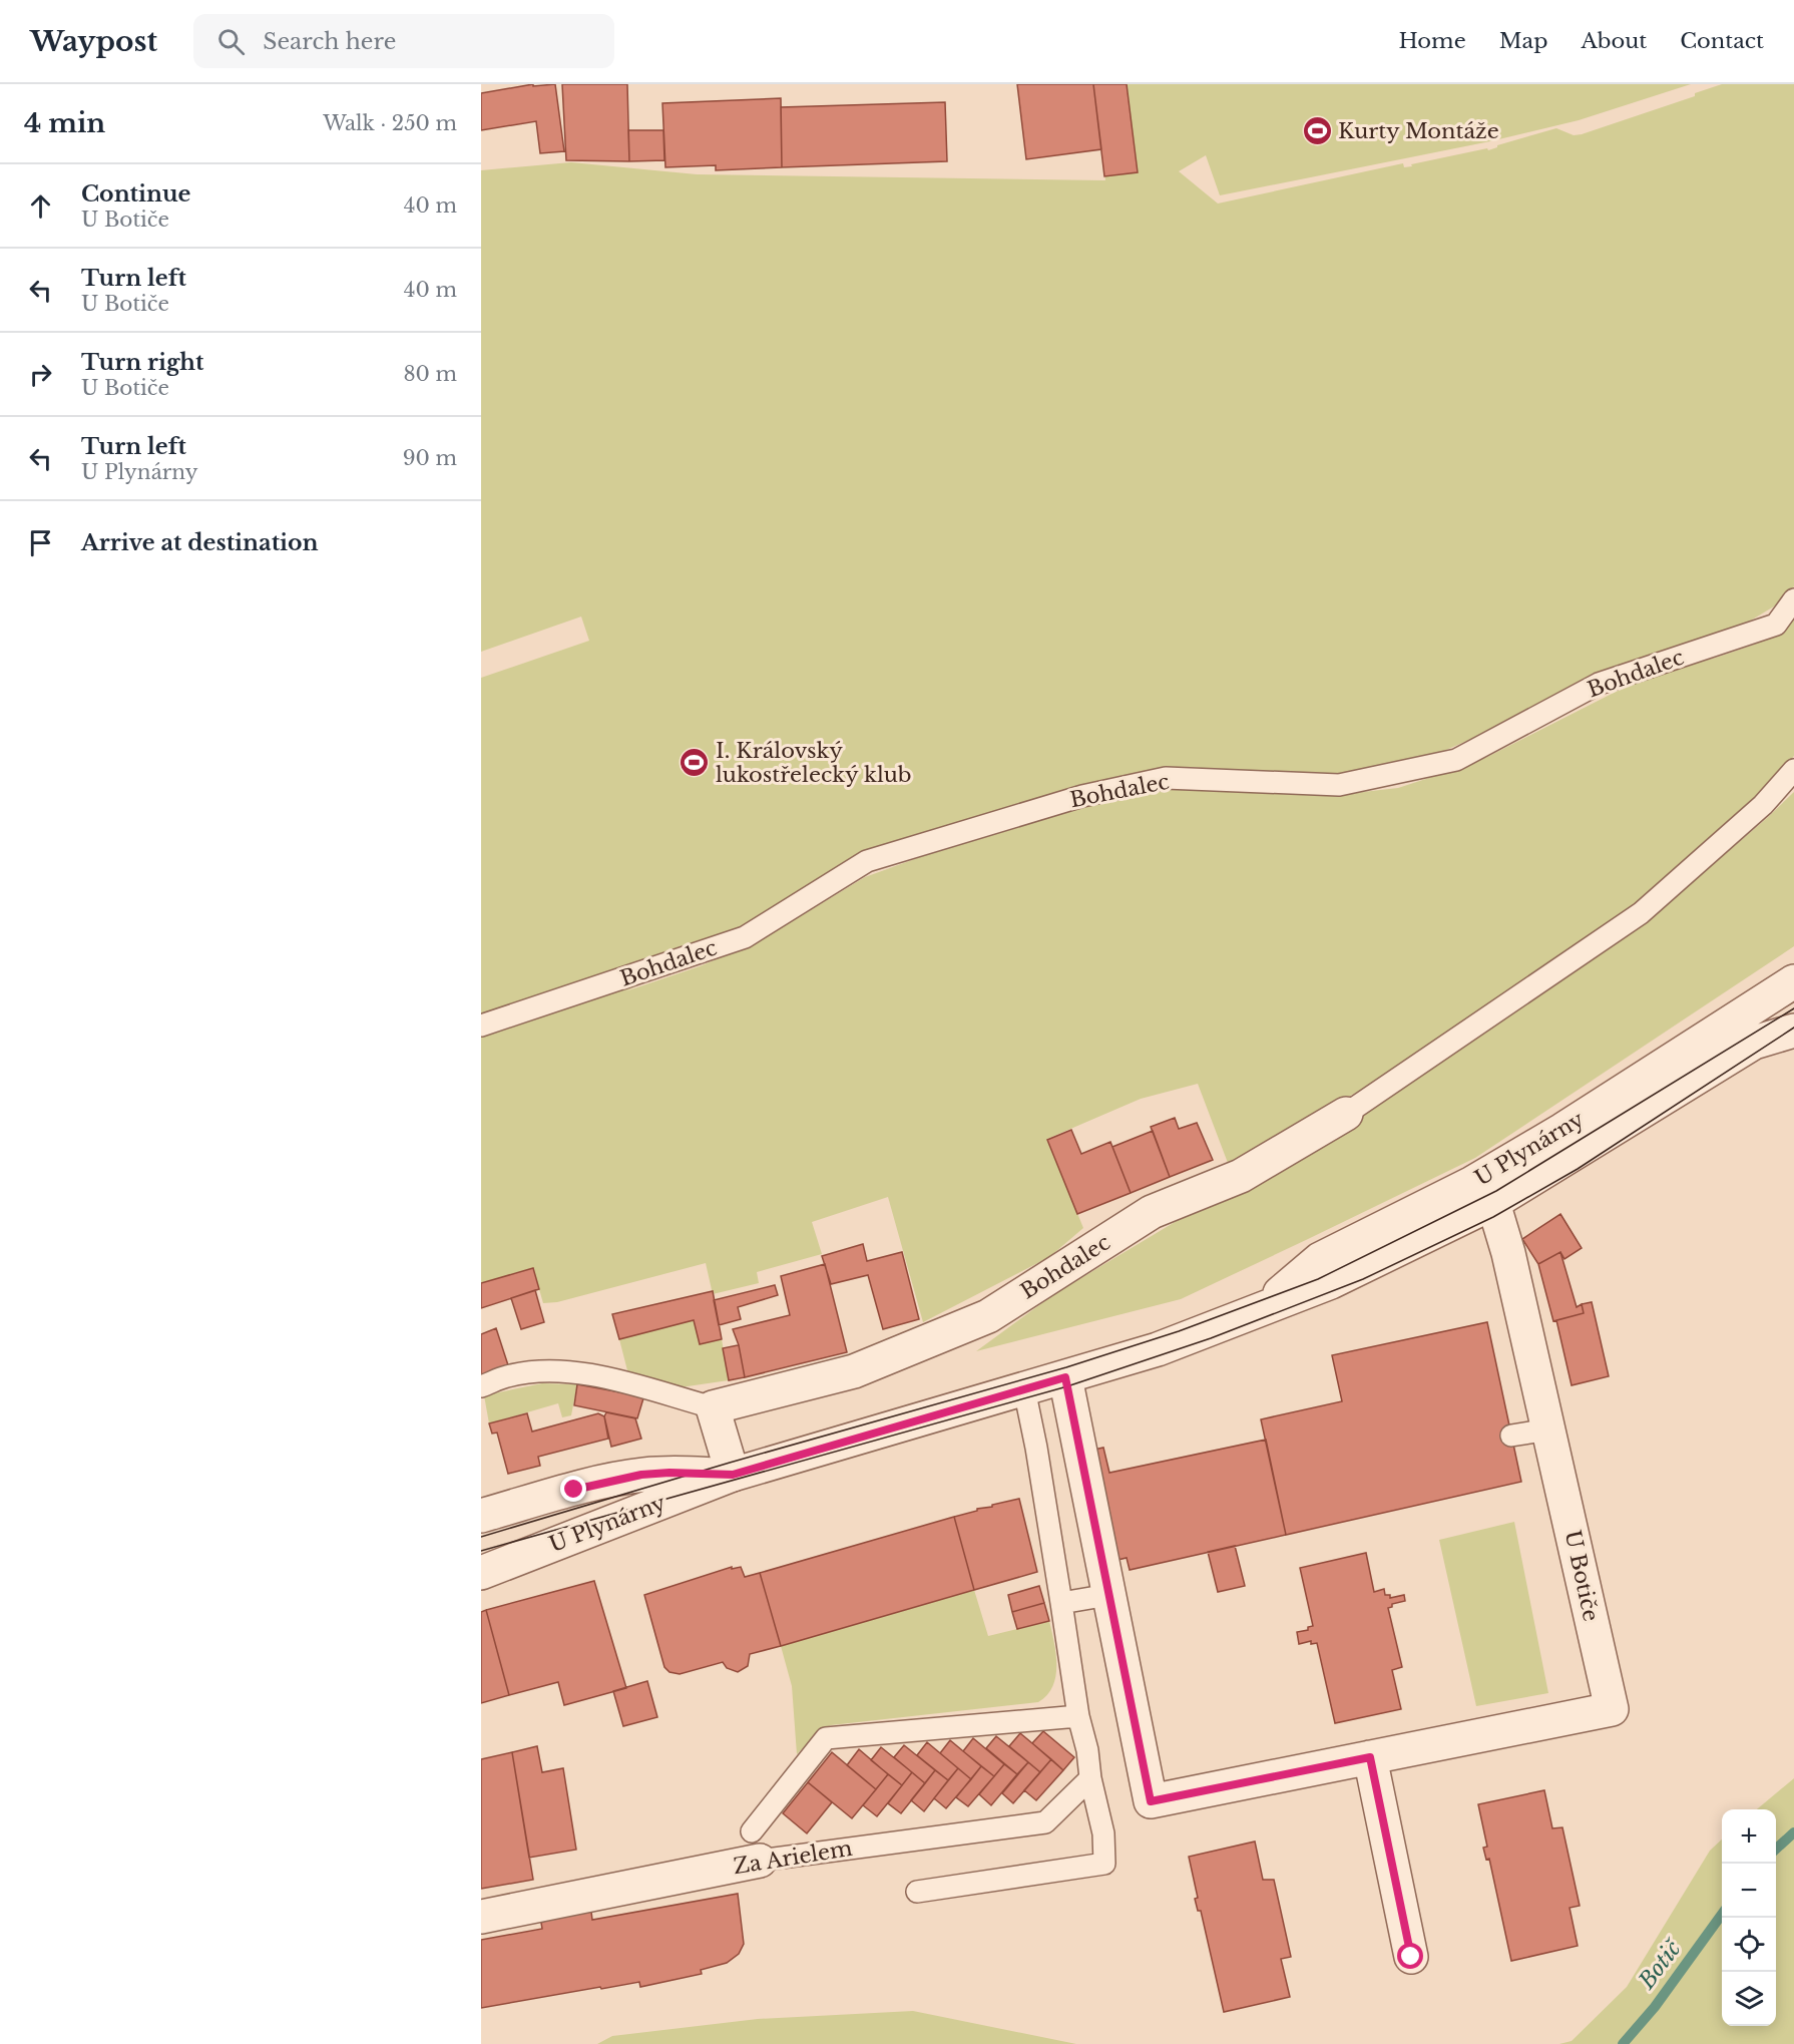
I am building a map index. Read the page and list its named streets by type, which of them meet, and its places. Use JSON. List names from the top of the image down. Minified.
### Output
{"streets":{"street":["Bohdalec","U Plynárny","U Botiče","Za Arielem"]},"crossings":[["U Plynárny","U Botiče"]],"water":["Botič"],"places":{"sports":["Kurty Montáže","I. Královský lukostřelecký klub"]},"page":{"header":"Waypost","search":"Search here","nav":["Home","Map","About","Contact"],"heading":["4 min","Walk · 250 m"],"list":[["Continue","U Botiče","40 m"],["Turn left","U Botiče","40 m"],["Turn right","U Botiče","80 m"],["Turn left","U Plynárny","90 m"],"Arrive at destination"],"map_buttons":["+","−"]}}
